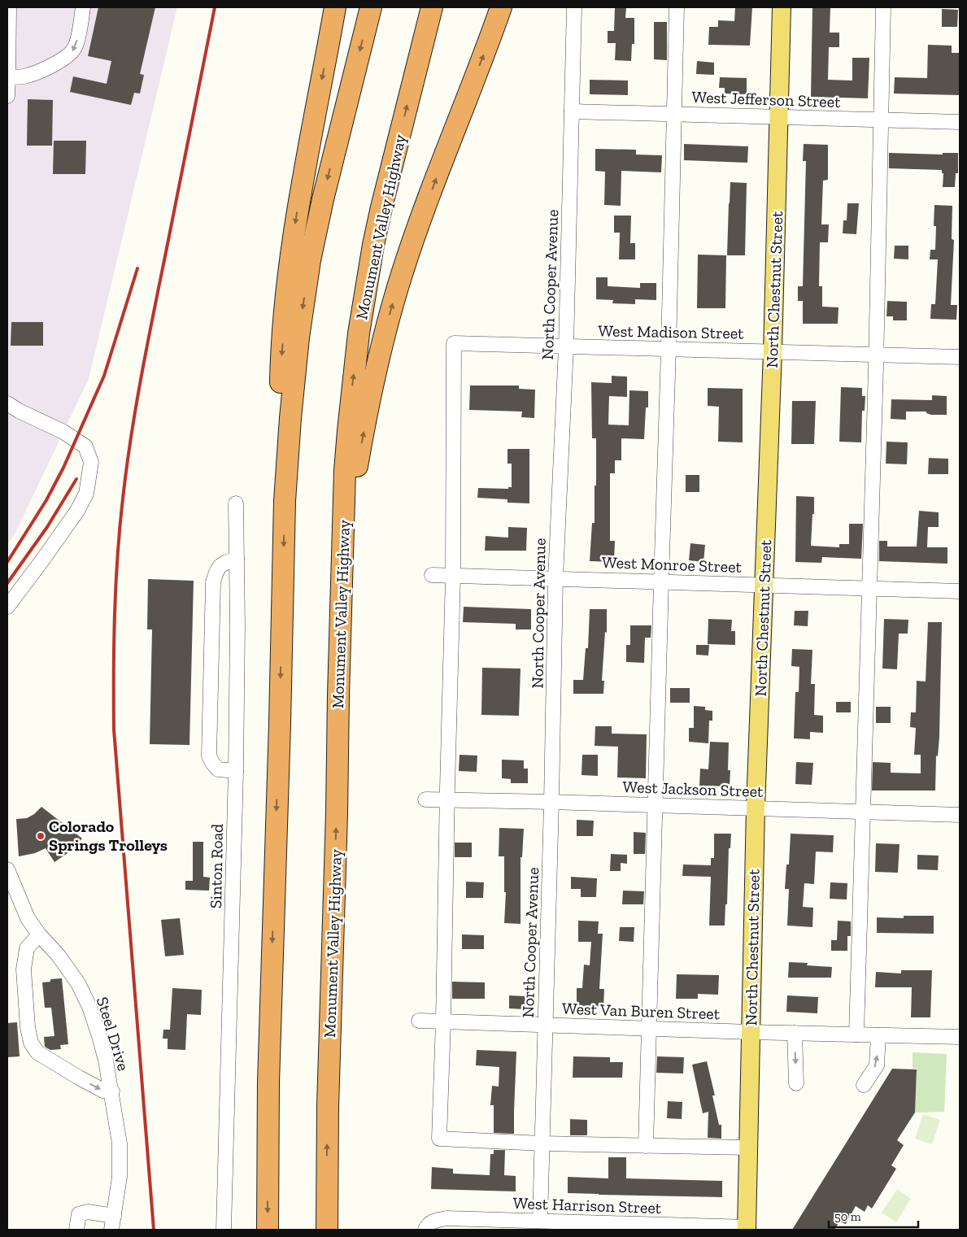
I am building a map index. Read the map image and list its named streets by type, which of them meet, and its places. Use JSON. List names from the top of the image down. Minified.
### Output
{"streets":{"highway":["Monument Valley Highway"],"main road":["North Chestnut Street"],"street":["West Jefferson Street","North Cooper Avenue","West Madison Street","West Monroe Street","West Jackson Street","Sinton Road","West Van Buren Street","Steel Drive","West Harrison Street"]},"crossings":[["West Jefferson Street","North Cooper Avenue"],["West Jefferson Street","North Chestnut Street"],["North Cooper Avenue","West Madison Street"],["North Cooper Avenue","West Monroe Street"],["North Cooper Avenue","West Jackson Street"],["North Cooper Avenue","West Van Buren Street"],["North Cooper Avenue","West Harrison Street"],["North Chestnut Street","West Madison Street"],["North Chestnut Street","West Monroe Street"],["North Chestnut Street","West Jackson Street"],["North Chestnut Street","West Van Buren Street"],["North Chestnut Street","West Harrison Street"],["West Madison Street","West Monroe Street"]],"places":["Colorado Springs Trolleys"],"scale_bar":"50 m"}
